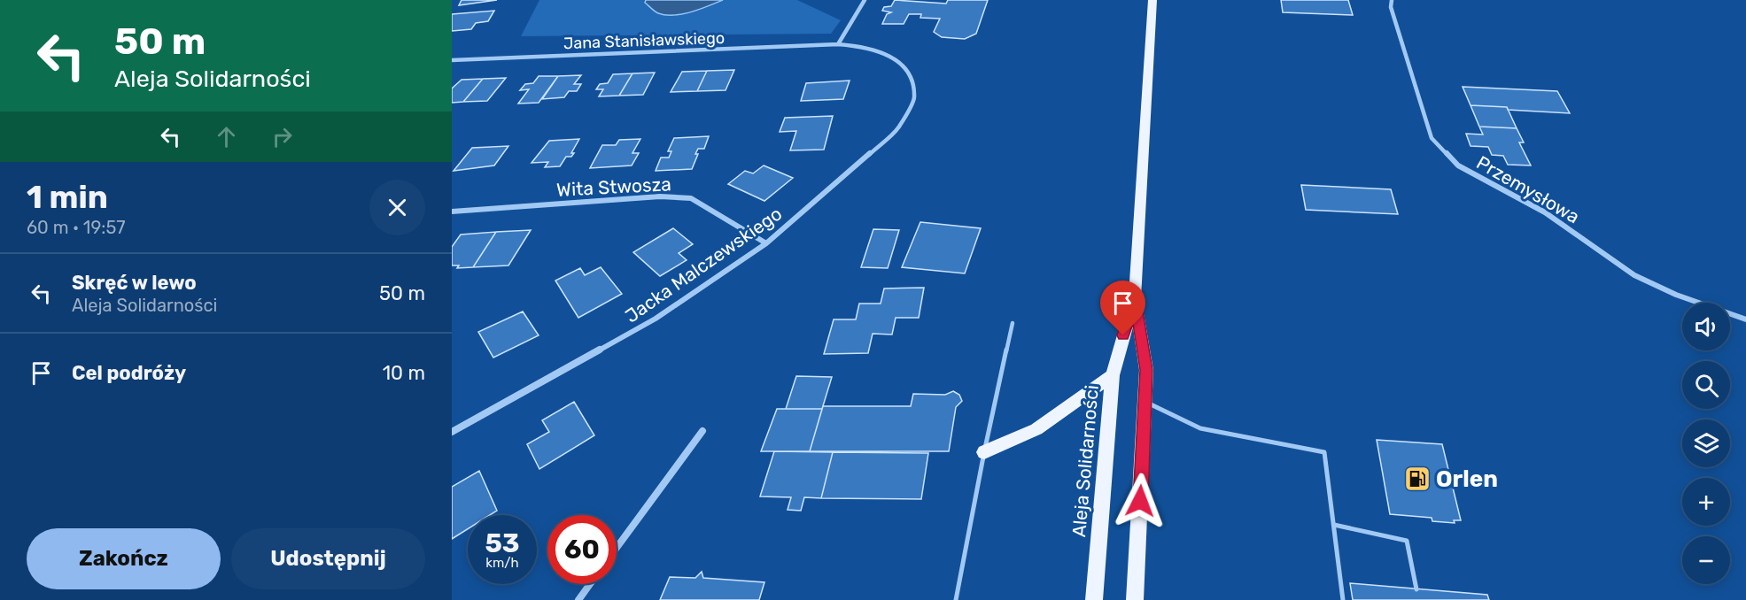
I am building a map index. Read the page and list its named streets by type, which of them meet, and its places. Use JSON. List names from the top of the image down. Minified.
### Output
{"streets":{"main road":["Aleja Solidarności"],"street":["Jana Stanisławskiego","Wita Stwosza","Przemysłowa","Jacka Malczewskiego"]},"crossings":[["Jana Stanisławskiego","Jacka Malczewskiego"],["Wita Stwosza","Jacka Malczewskiego"]],"places":{"fuel station":["Orlen"]},"page":{"turn":["50 m","Aleja Solidarności"],"heading":["1 min","60 m · 19:57"],"list":[{"name":"Skręć w lewo","note":"Aleja Solidarności","value":"50 m"},{"name":"Cel podróży","value":"10 m"}],"map_buttons":["+","−"],"speed":"53 km/h","limit":"60","buttons":["Zakończ","Udostępnij"]}}
